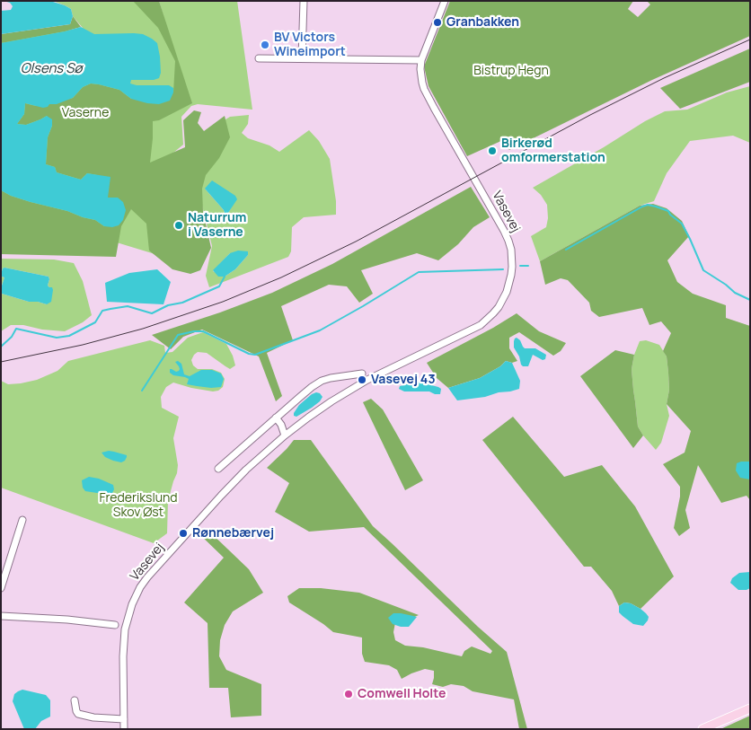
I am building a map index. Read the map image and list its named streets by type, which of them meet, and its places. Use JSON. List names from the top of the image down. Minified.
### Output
{"streets":{"street":["Vasevej"]},"water":["Olsens Sø"],"parks":["Bistrup Hegn","Vaserne","Frederikslund Skov Øst"],"places":["Granbakken","BV Victors Wineimport","Birkerød omformerstation","Naturrum i Vaserne","Vasevej 43","Rønnebærvej","Comwell Holte"]}
